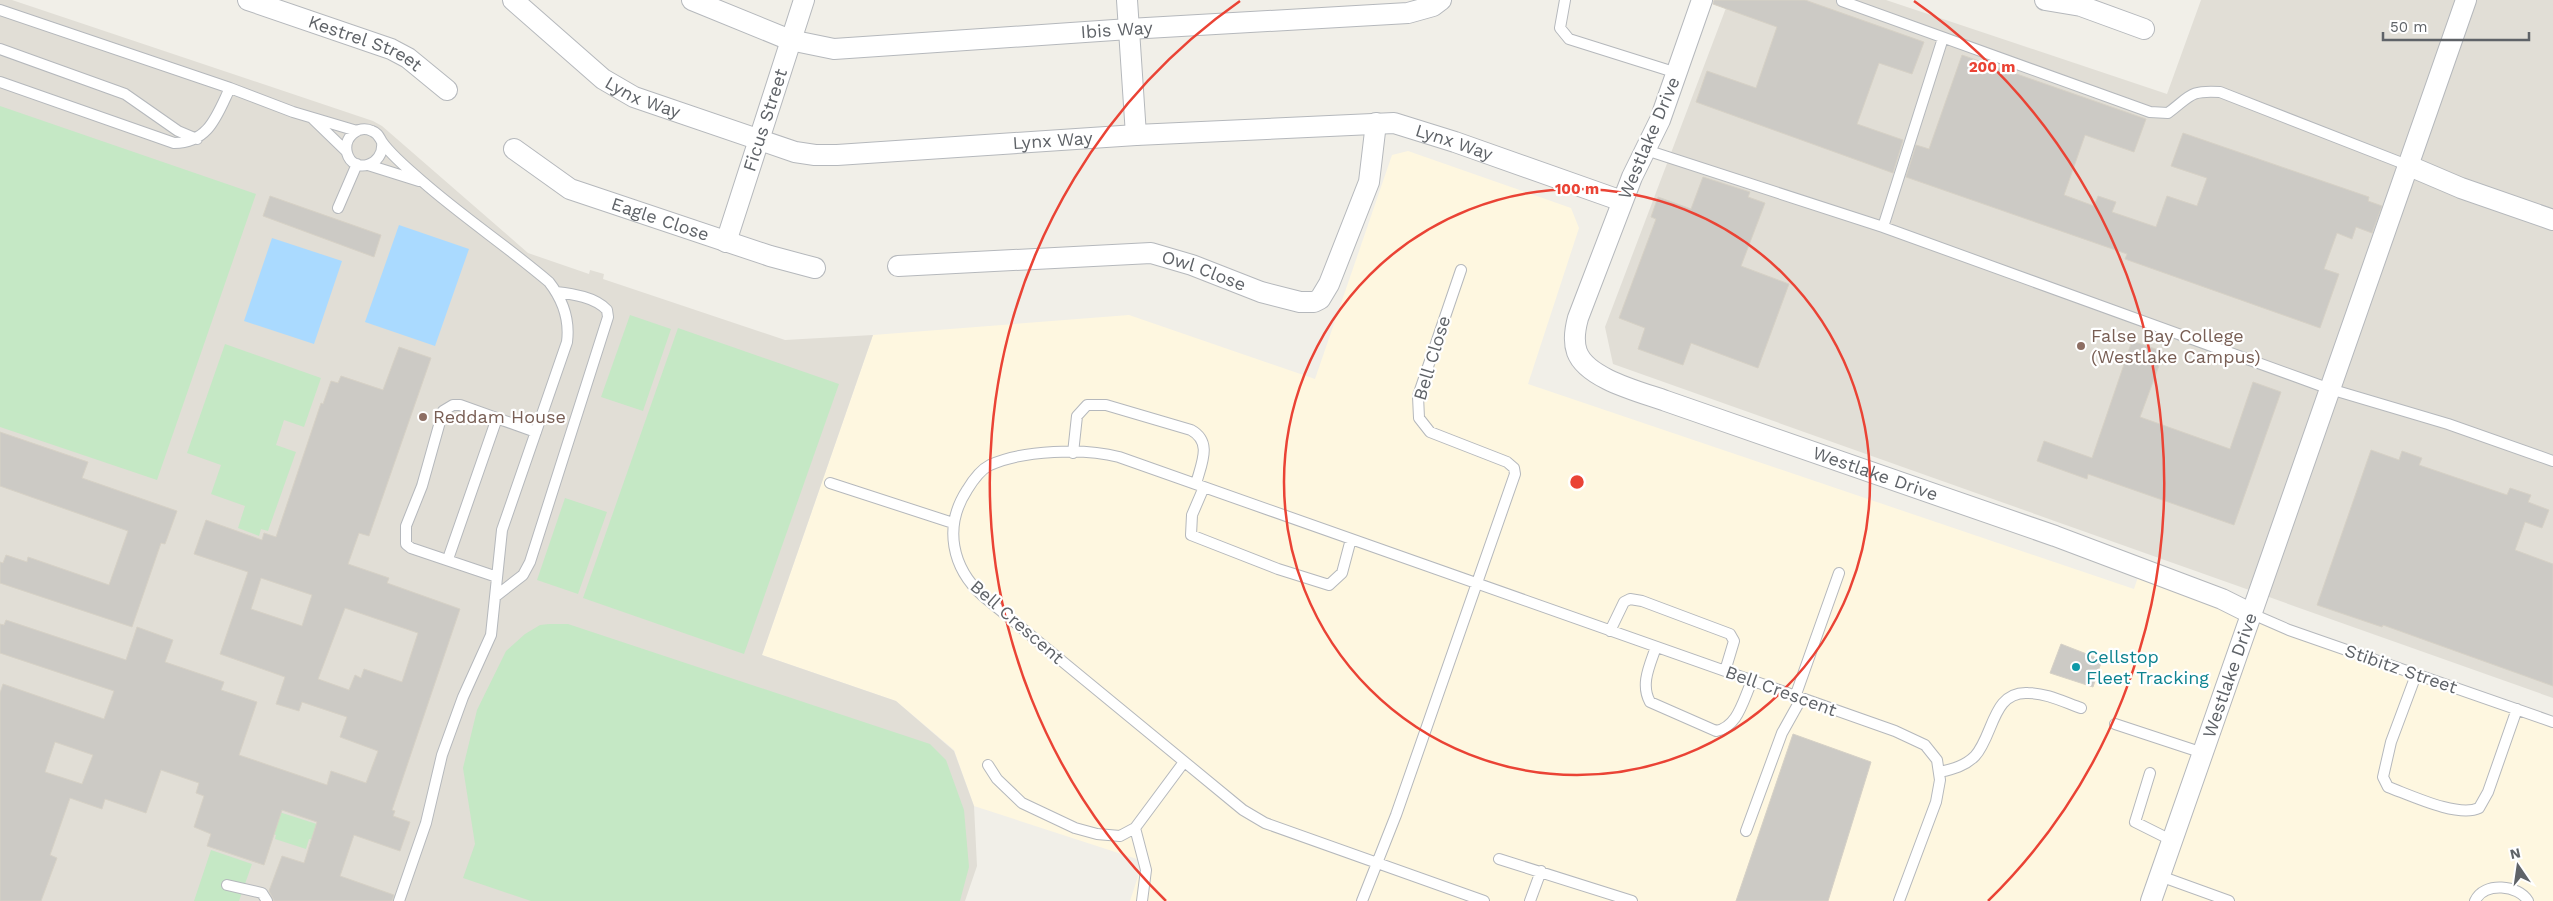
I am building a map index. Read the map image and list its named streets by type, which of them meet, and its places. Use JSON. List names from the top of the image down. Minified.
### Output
{"streets":{"street":["Ibis Way","Kestrel Street","Lynx Way","Ficus Street","Westlake Drive","Eagle Close","Owl Close"],"lane":["Bell Close","Bell Crescent","Stibitz Street"]},"crossings":[["Ibis Way","Ficus Street"],["Lynx Way","Ficus Street"],["Lynx Way","Westlake Drive"],["Lynx Way","Owl Close"],["Ficus Street","Eagle Close"],["Westlake Drive","Stibitz Street"],["Bell Close","Bell Crescent"]],"places":["False Bay College (Westlake Campus)","Reddam House","Cellstop Fleet Tracking"],"scale_bar":"50 m","north":"top","rings":["200 m","100 m"]}
